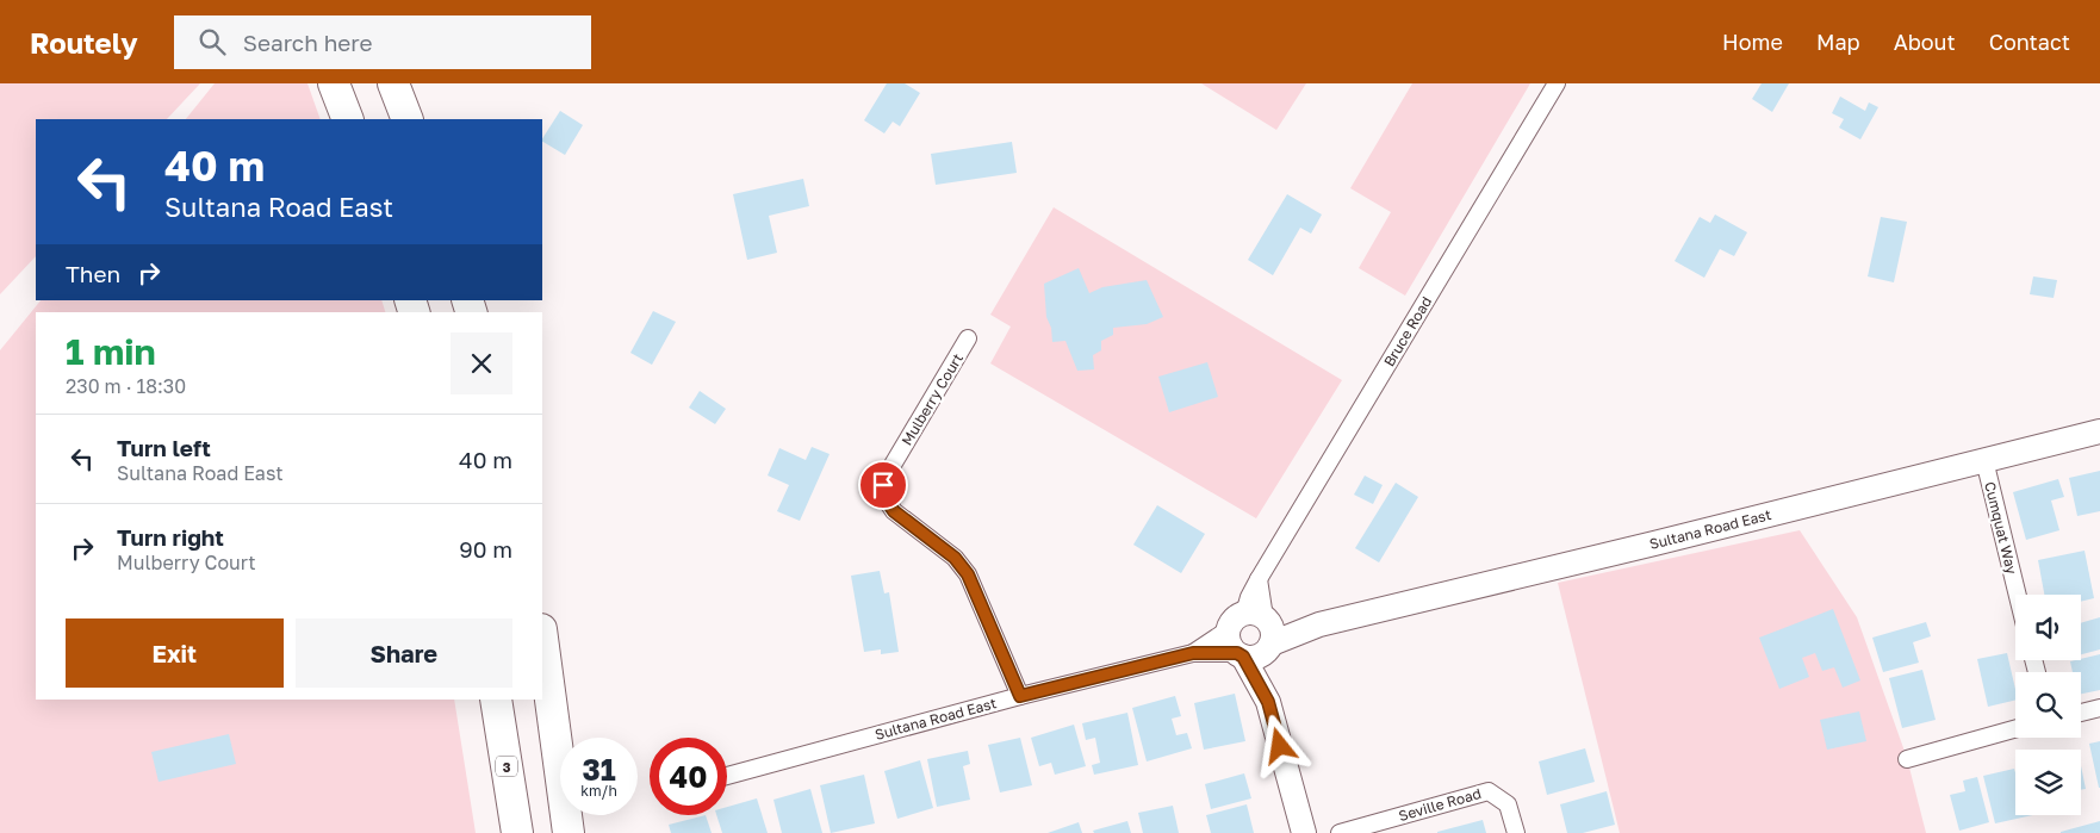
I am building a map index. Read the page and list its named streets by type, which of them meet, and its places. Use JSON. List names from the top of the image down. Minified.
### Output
{"streets":{"highway":["3"],"street":["Bruce Road","Mulberry Court","Cumquat Way","Sultana Road East","Seville Road"]},"crossings":[["Bruce Road","Sultana Road East"],["Mulberry Court","Sultana Road East"],["Cumquat Way","Sultana Road East"]],"page":{"header":"Routely","search":"Search here","nav":["Home","Map","About","Contact"],"turn":["40 m","Sultana Road East"],"then":"Then","heading":["1 min","230 m · 18:30"],"list":[{"name":"Turn left","note":"Sultana Road East","value":"40 m"},{"name":"Turn right","note":"Mulberry Court","value":"90 m"}],"buttons":["Exit","Share"],"speed":"31 km/h","limit":"40"}}
